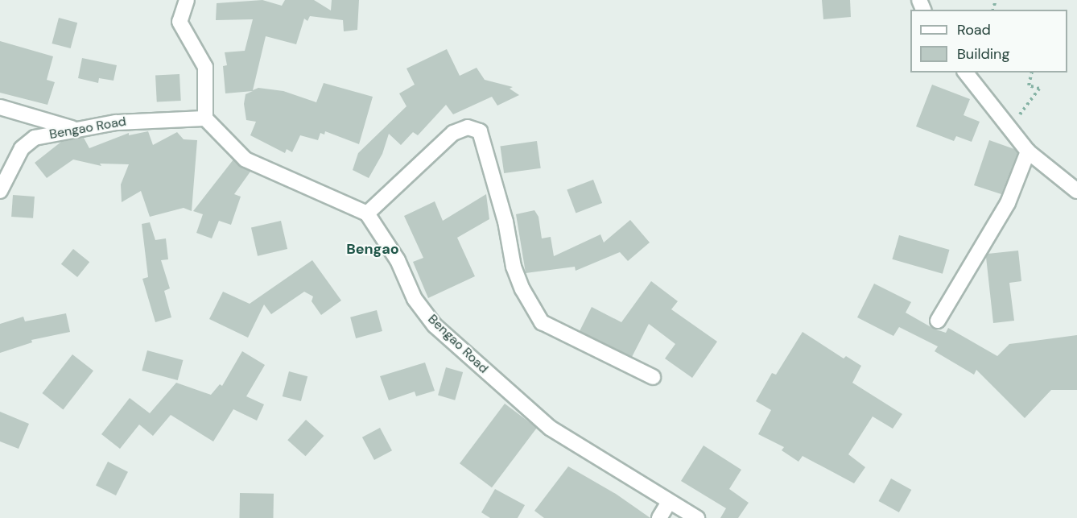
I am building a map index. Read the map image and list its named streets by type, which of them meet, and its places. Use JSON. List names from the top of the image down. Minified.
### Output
{"streets":{"street":["Bengao Road"]},"districts":["Bengao"],"legend":["Road","Building"]}
